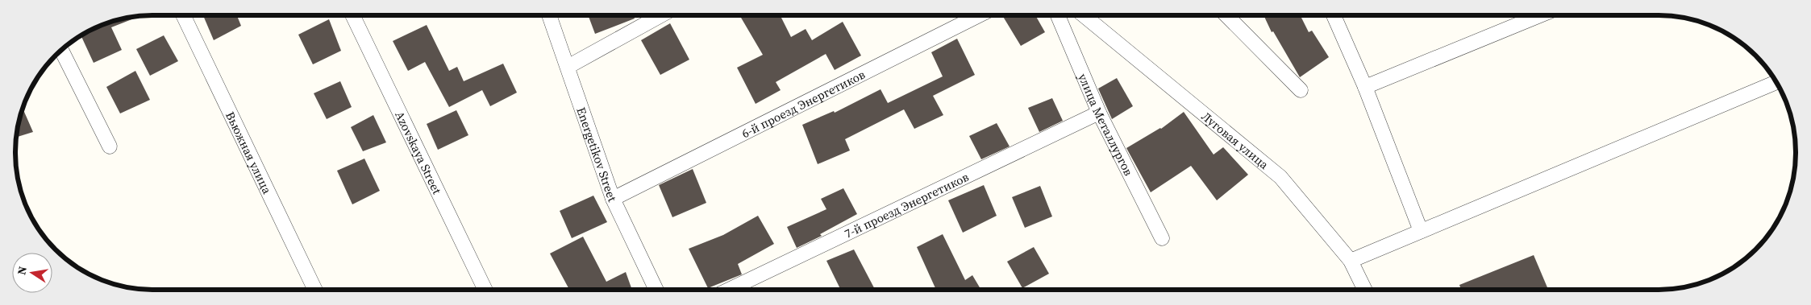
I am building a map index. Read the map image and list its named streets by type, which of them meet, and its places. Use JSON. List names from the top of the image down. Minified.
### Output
{"streets":{"street":["6-й проезд Энергетиков","улица Металлургов","Луговая улица","Вьюжная улица","Azovskaya Street","Energetikov Street","7-й проезд Энергетиков"]},"crossings":[["6-й проезд Энергетиков","Energetikov Street"],["улица Металлургов","7-й проезд Энергетиков"]],"north":"left"}
